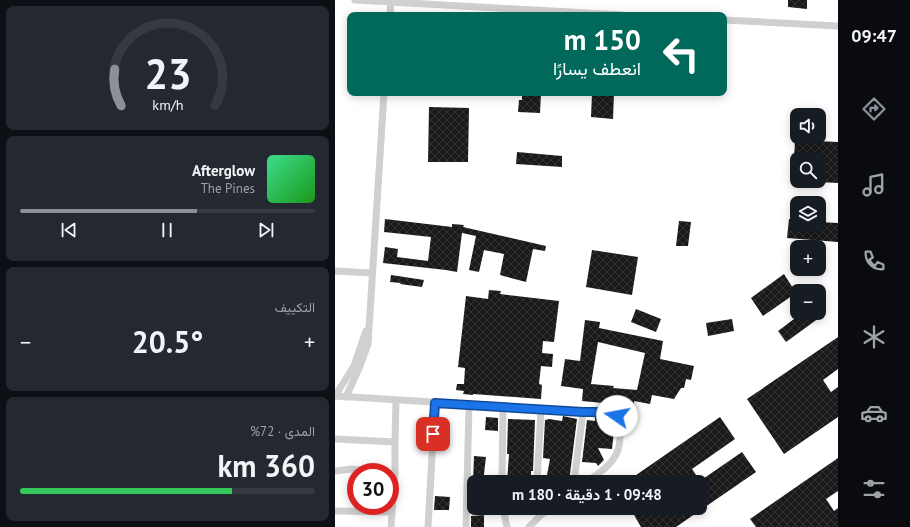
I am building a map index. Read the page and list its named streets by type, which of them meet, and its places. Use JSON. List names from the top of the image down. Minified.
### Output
{"page":{"tabs":"09:47","turn":["150 m","انعطف يسارًا"],"map_buttons":["+","−"],"song":["Afterglow","The Pines"],"tile":["التكييف",["المدى · 72%","360 km"]],"heat":["−","20.5°","+"],"limit":"30","trip":"09:48 · 1 دقيقة · 180 m","gauge":["23","km/h"]}}
